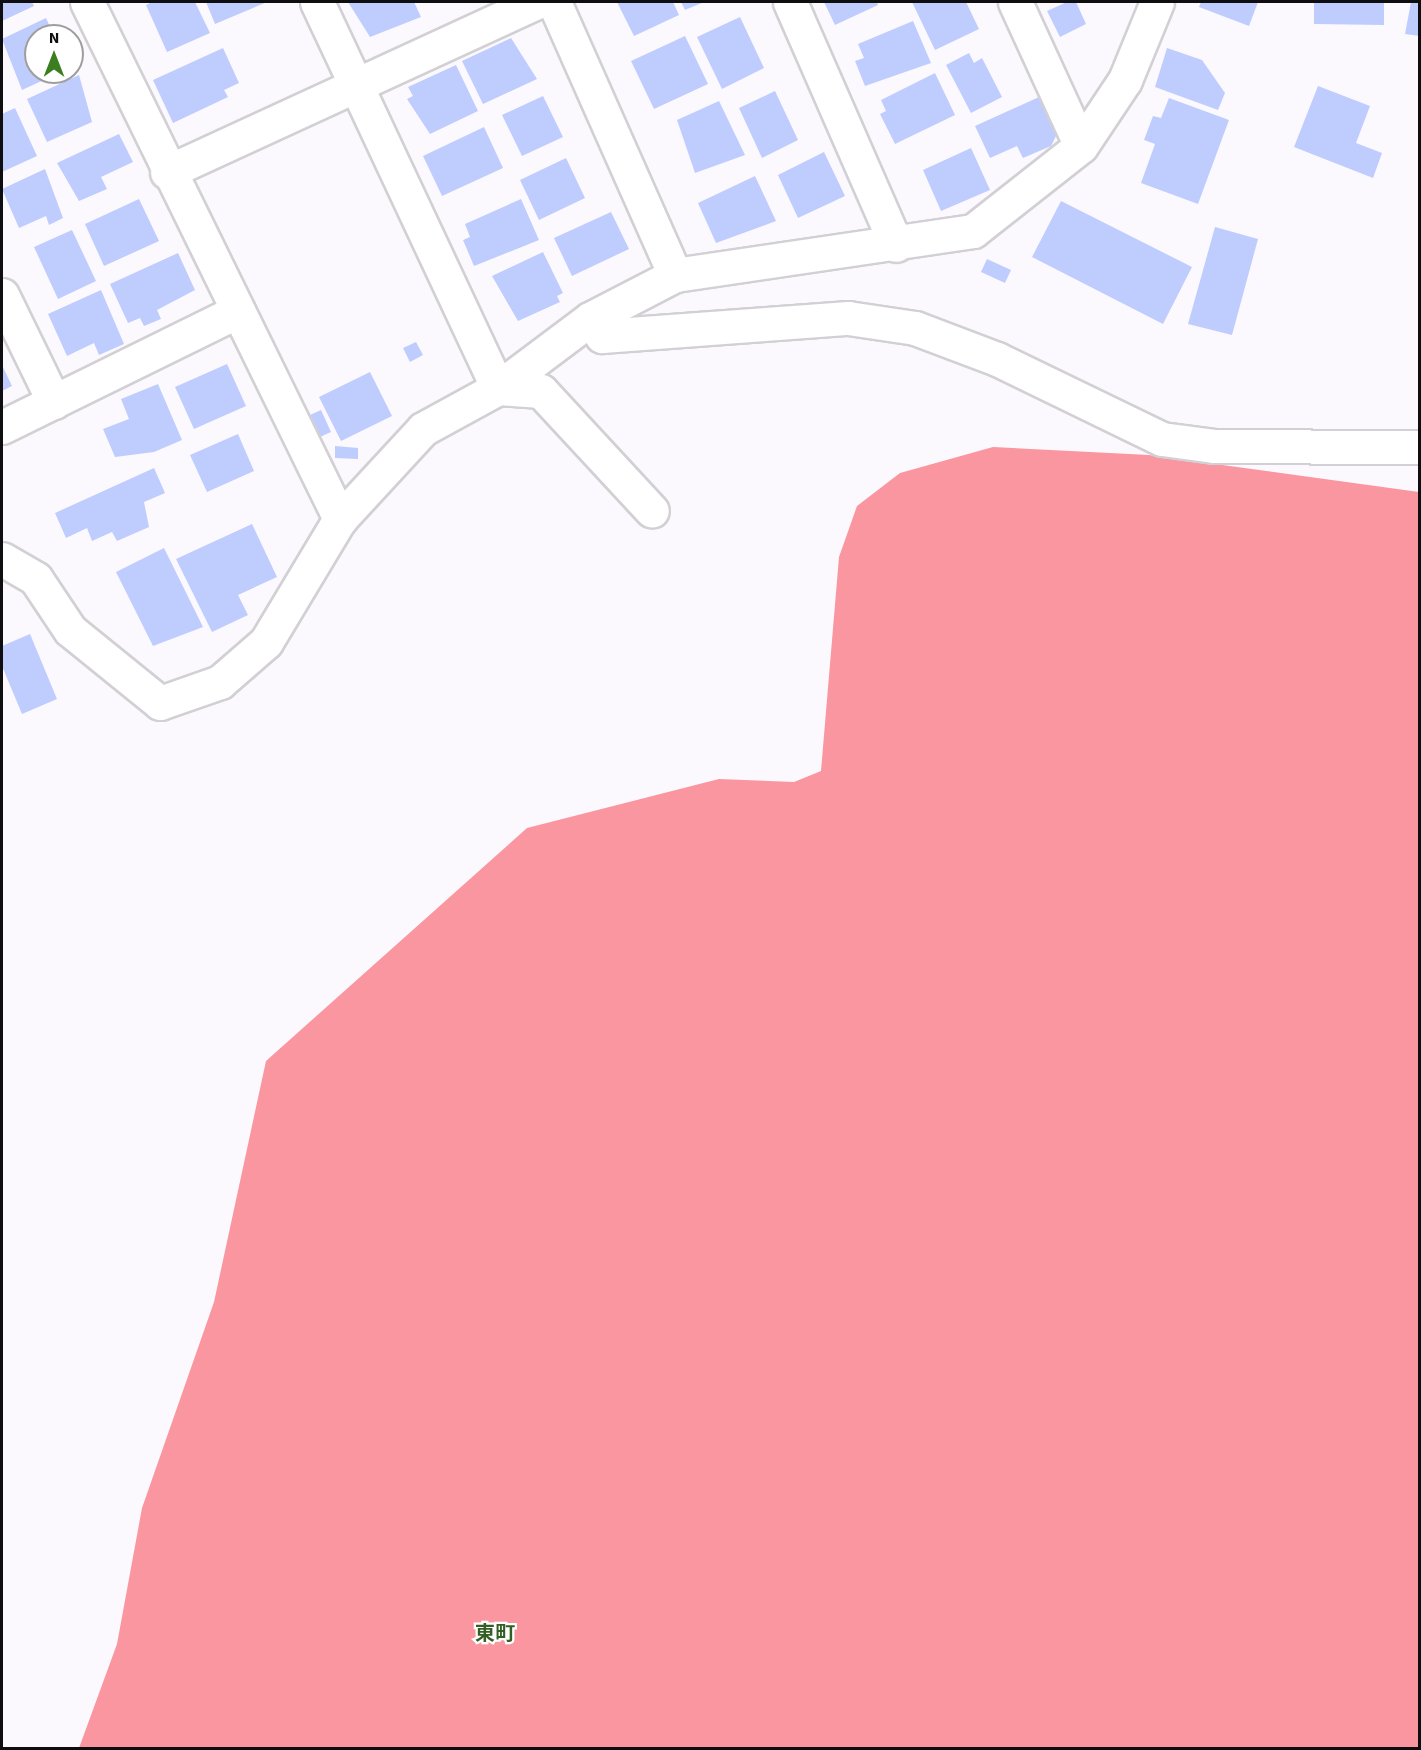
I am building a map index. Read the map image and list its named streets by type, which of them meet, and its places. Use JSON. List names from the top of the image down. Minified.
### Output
{"districts":["東町"],"north":"top"}
